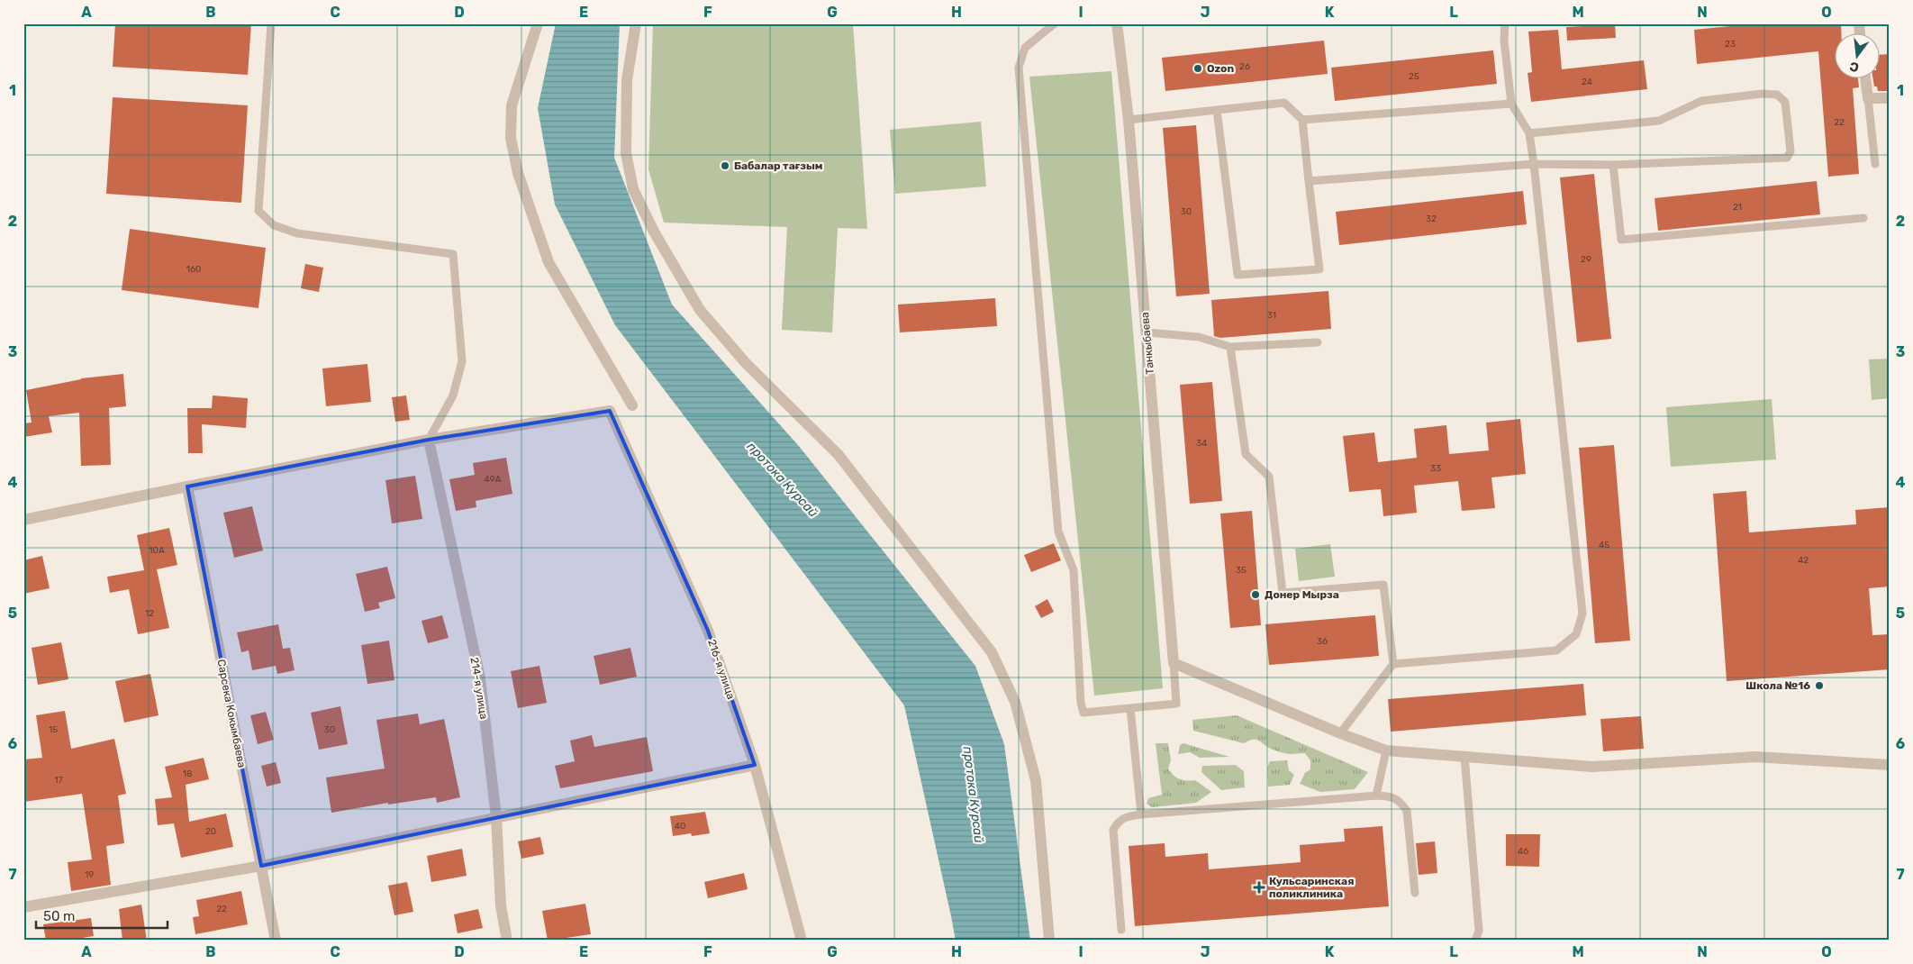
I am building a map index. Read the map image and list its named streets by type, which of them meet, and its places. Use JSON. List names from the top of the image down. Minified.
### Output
{"streets":{"street":["Танкыбаева","216-я улица","214-я улица","Сарсека Кокымбаева"]},"crossings":[["216-я улица","214-я улица"]],"water":["протока Курсай"],"places":{"other":["Ozon","Бабалар тағзым","Донер Мырза","Школа №16"],"health":["Кульсаринская поликлиника"]},"house_numbers":["23","26","25","24","22","21","30","32","29","160","31","34","33","49А","45","10А","42","35","12","36","15","30","18","17","40","20","46","19","22"],"scale_bar":"50 m","north":"bottom","grid":{"columns":["A","B","C","D","E","F","G","H","I","J","K","L","M","N","O"],"rows":["1","2","3","4","5","6","7"]}}
